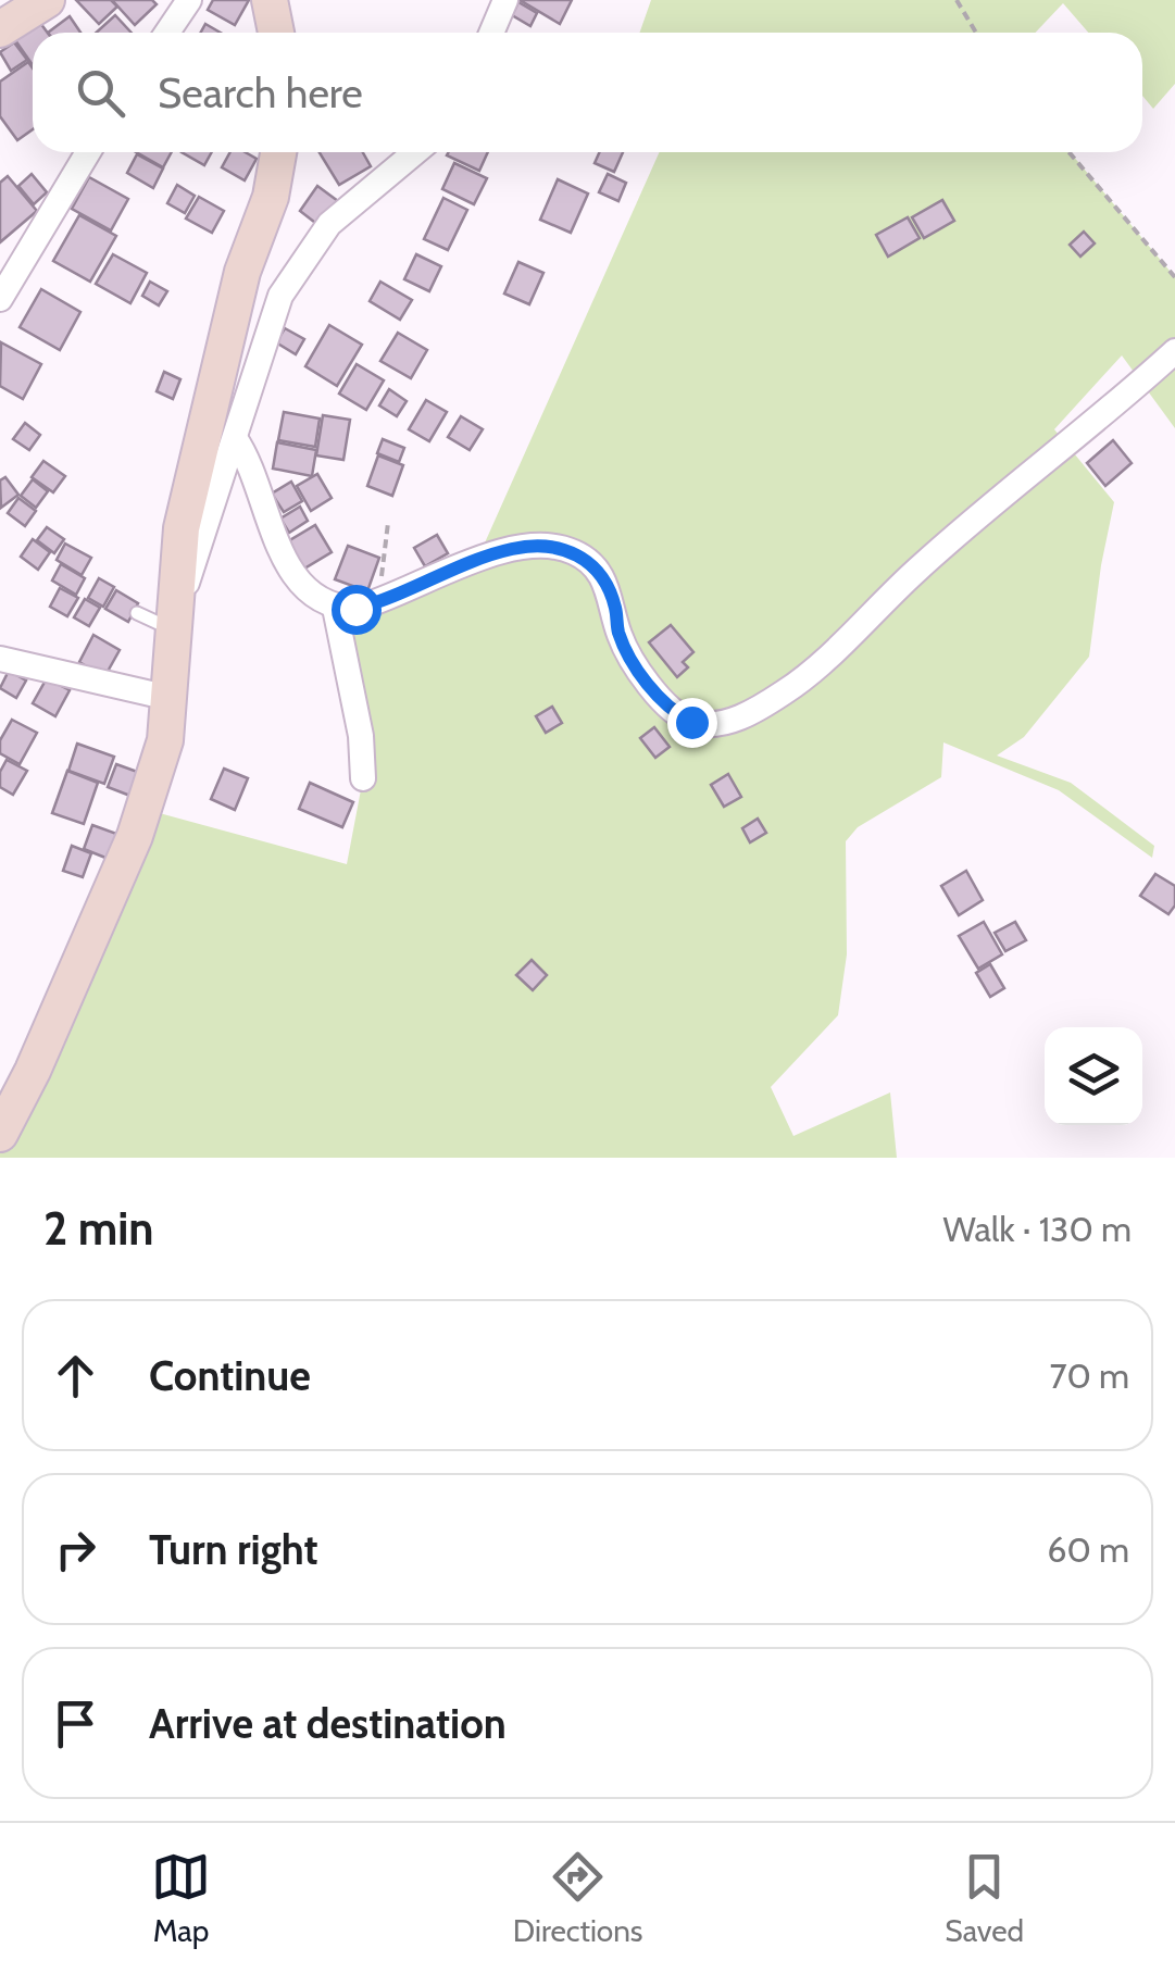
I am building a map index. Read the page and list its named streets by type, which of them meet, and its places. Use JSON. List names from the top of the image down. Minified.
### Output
{"page":{"search":"Search here","heading":["2 min","Walk · 130 m"],"list":[["Continue","70 m"],["Turn right","60 m"],"Arrive at destination"],"nav":["Map","Directions","Saved"]}}
